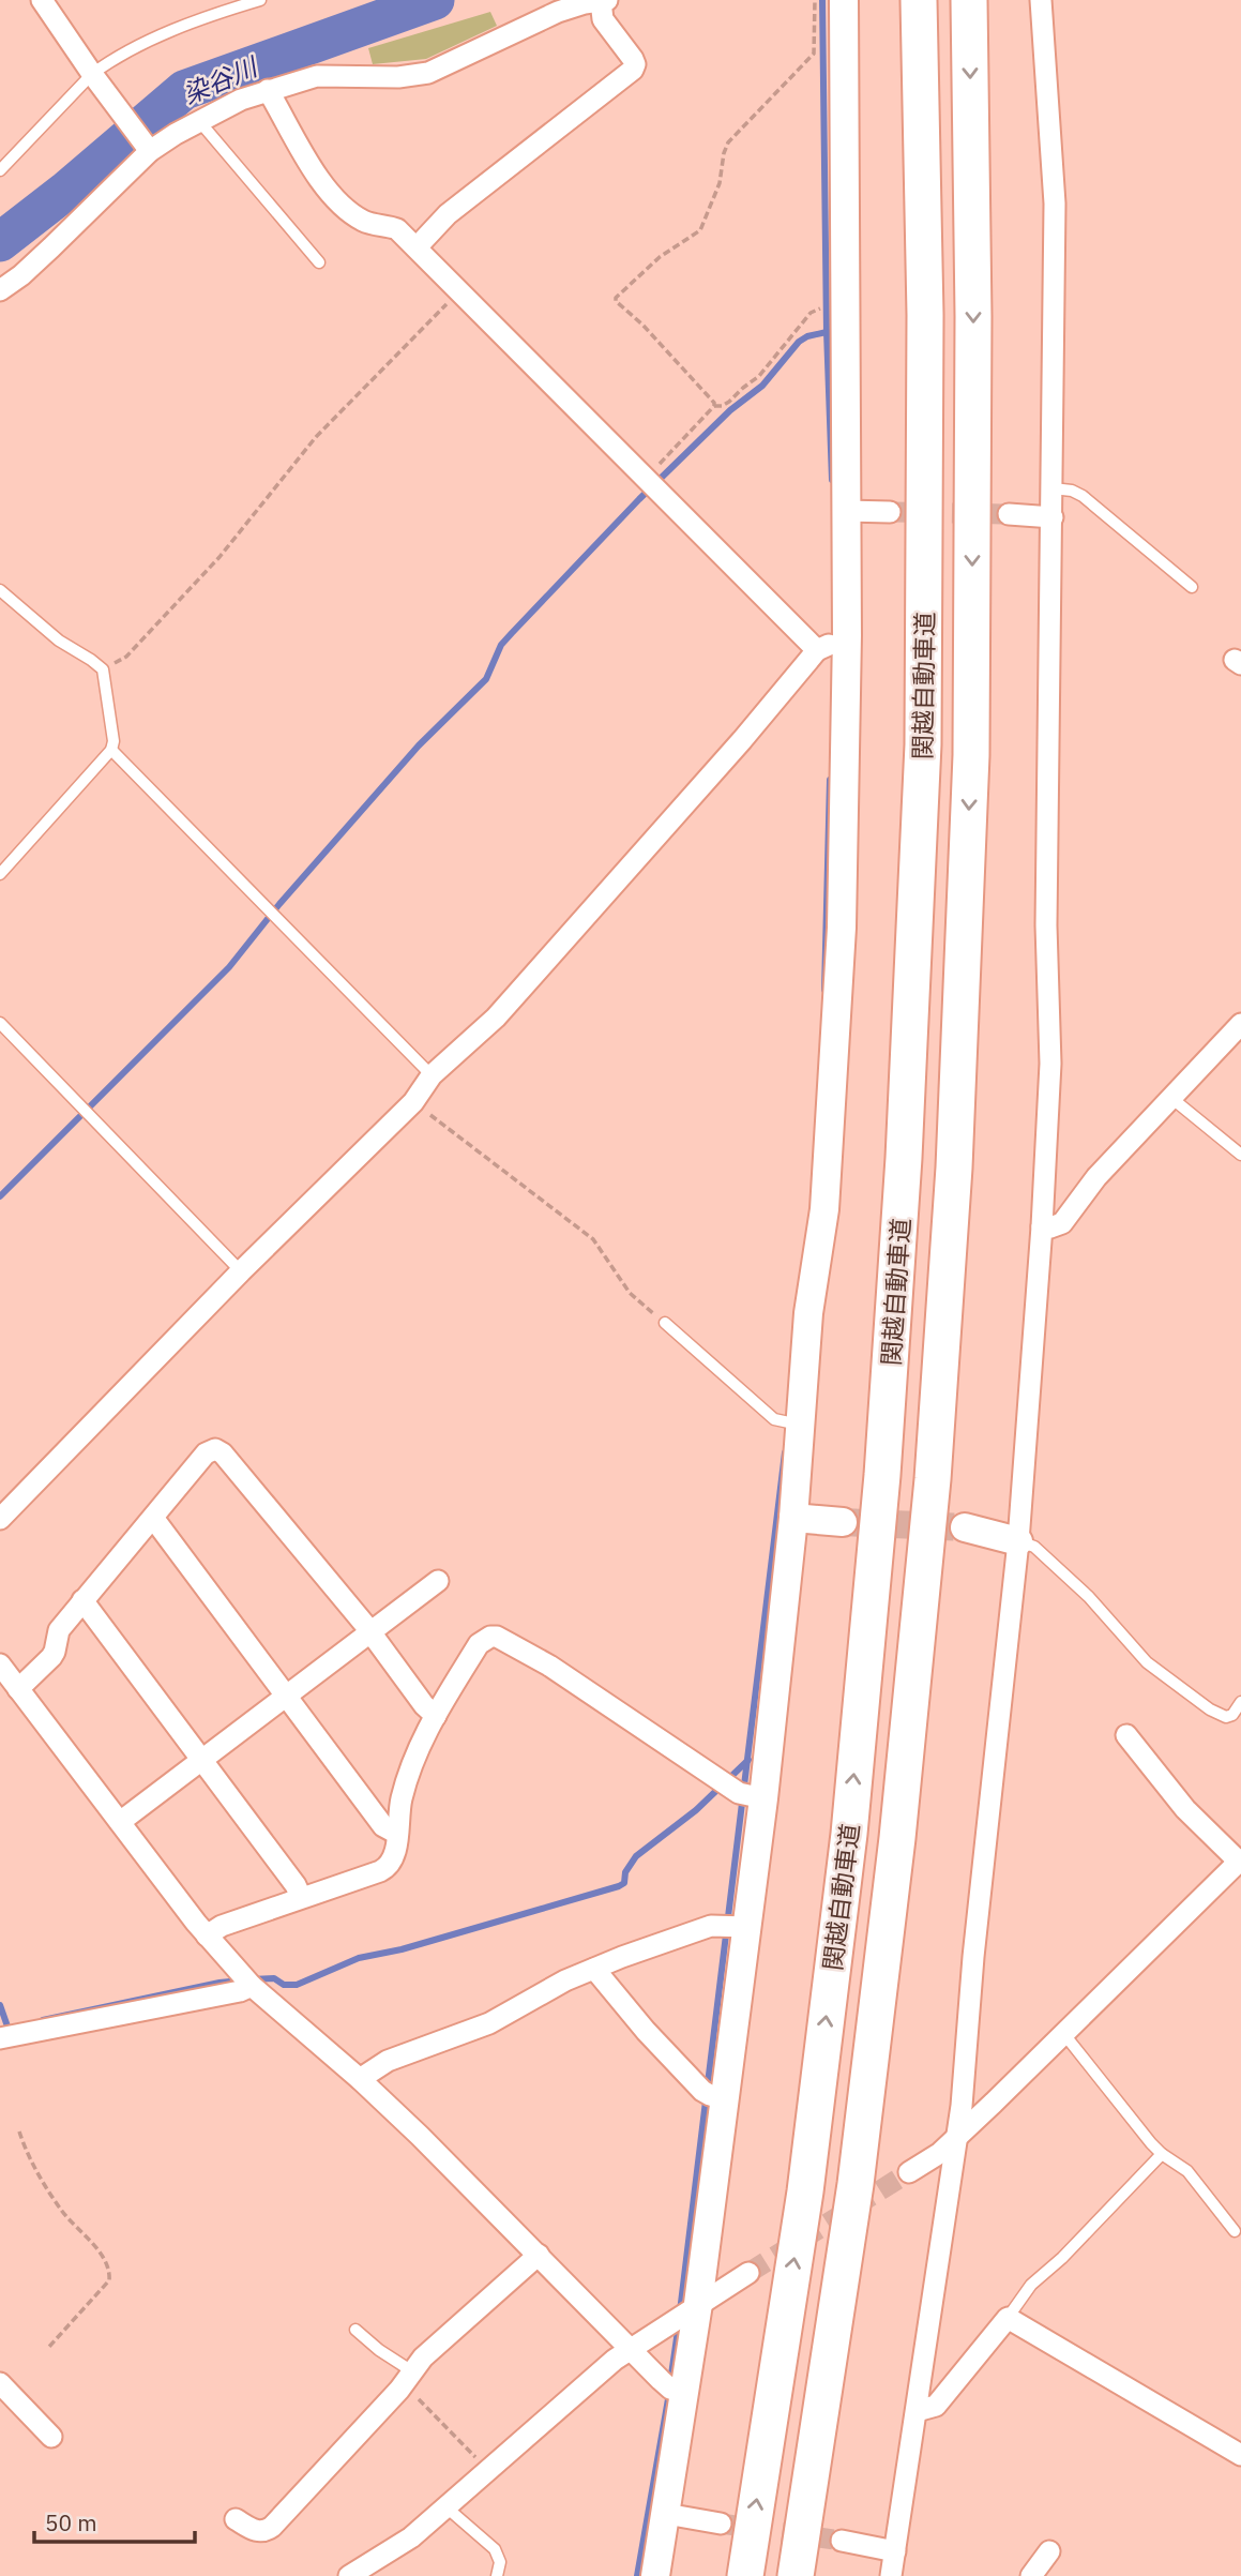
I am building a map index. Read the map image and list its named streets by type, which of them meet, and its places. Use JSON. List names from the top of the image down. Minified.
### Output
{"streets":{"highway":["関越自動車道"]},"water":["染谷川"],"scale_bar":"50 m"}
